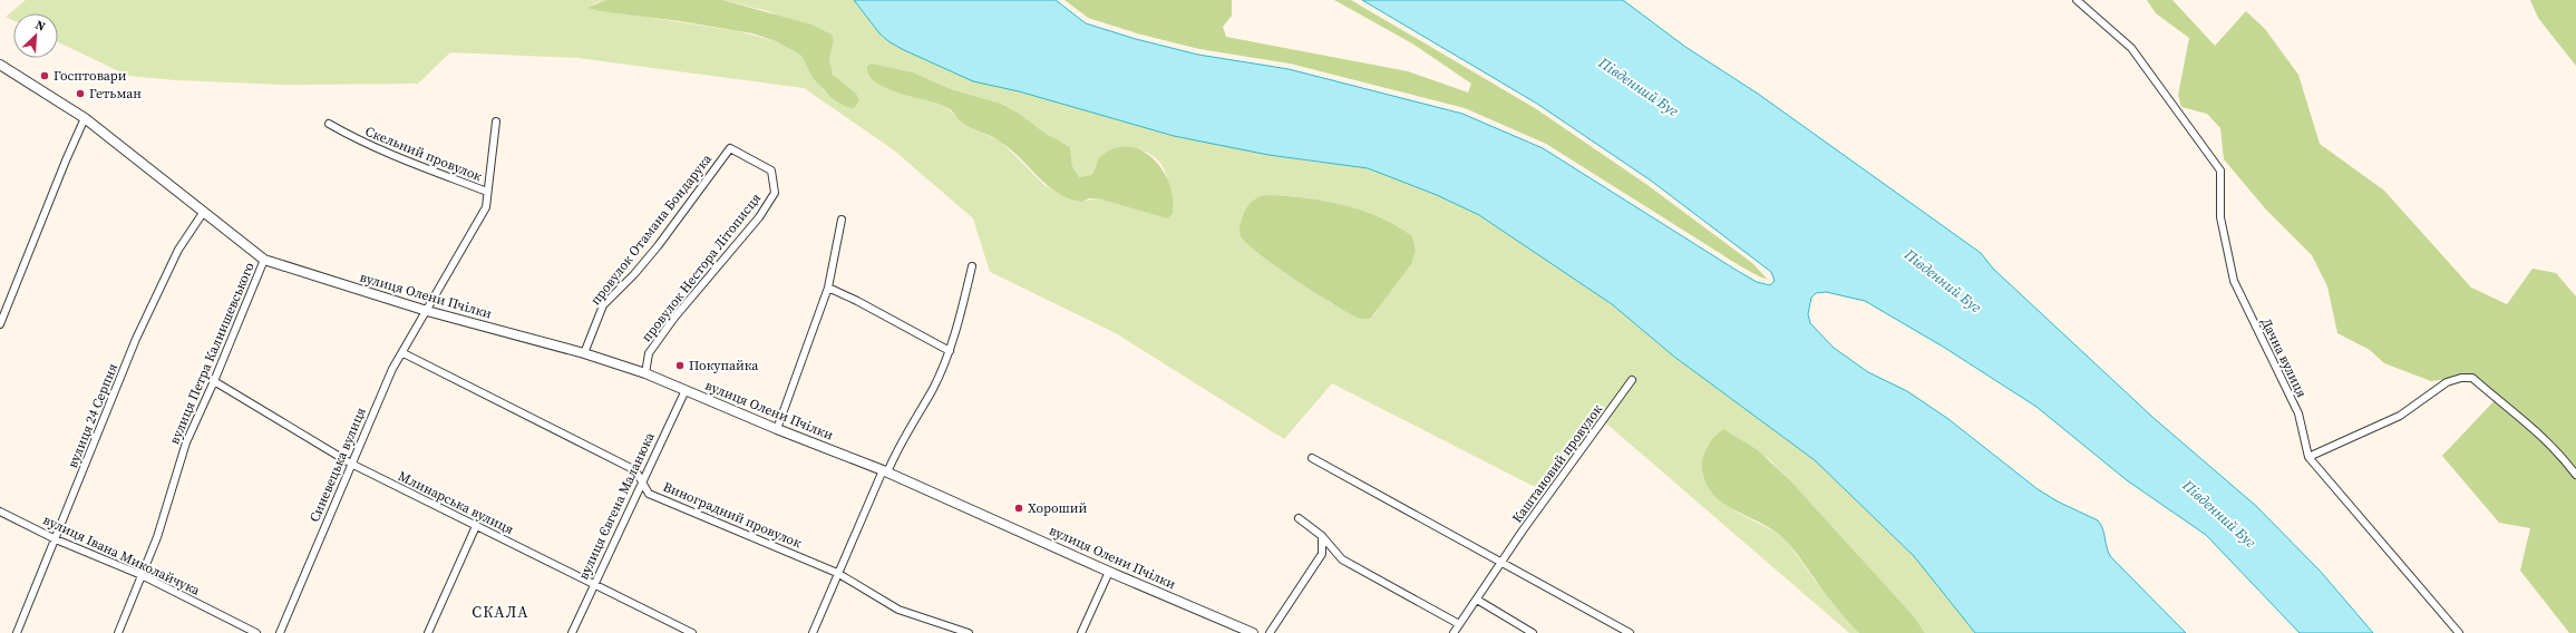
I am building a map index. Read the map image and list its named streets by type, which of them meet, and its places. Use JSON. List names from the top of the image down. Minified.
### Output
{"streets":{"street":["Скельний провулок","провулок Отамана Бондарука","провулок Нестора Літописця","вулиця Олени Пчілки","вулиця Петра Калнишевського","Дачна вулиця","вулиця 24 Серпня","Каштановий провулок","Синевецька вулиця","Млинарська вулиця","вулиця Євгена Маланюка","Виноградний провулок","вулиця Івана Миколайчука"]},"crossings":[["Скельний провулок","вулиця Олени Пчілки"],["Скельний провулок","Синевецька вулиця"],["провулок Отамана Бондарука","провулок Нестора Літописця"],["провулок Отамана Бондарука","вулиця Олени Пчілки"],["провулок Нестора Літописця","вулиця Олени Пчілки"],["вулиця Олени Пчілки","вулиця Петра Калнишевського"],["вулиця Олени Пчілки","вулиця 24 Серпня"],["вулиця Олени Пчілки","Синевецька вулиця"],["вулиця Олени Пчілки","вулиця Євгена Маланюка"],["вулиця Петра Калнишевського","Млинарська вулиця"],["вулиця Петра Калнишевського","вулиця Івана Миколайчука"],["вулиця 24 Серпня","вулиця Івана Миколайчука"],["Синевецька вулиця","Млинарська вулиця"],["Синевецька вулиця","Виноградний провулок"],["Млинарська вулиця","вулиця Євгена Маланюка"],["вулиця Євгена Маланюка","Виноградний провулок"]],"districts":["СКАЛА"],"water":["Південний Буг"],"places":["Госптовари","Гетьман","Покупайка","Хороший"],"north":"top right"}
